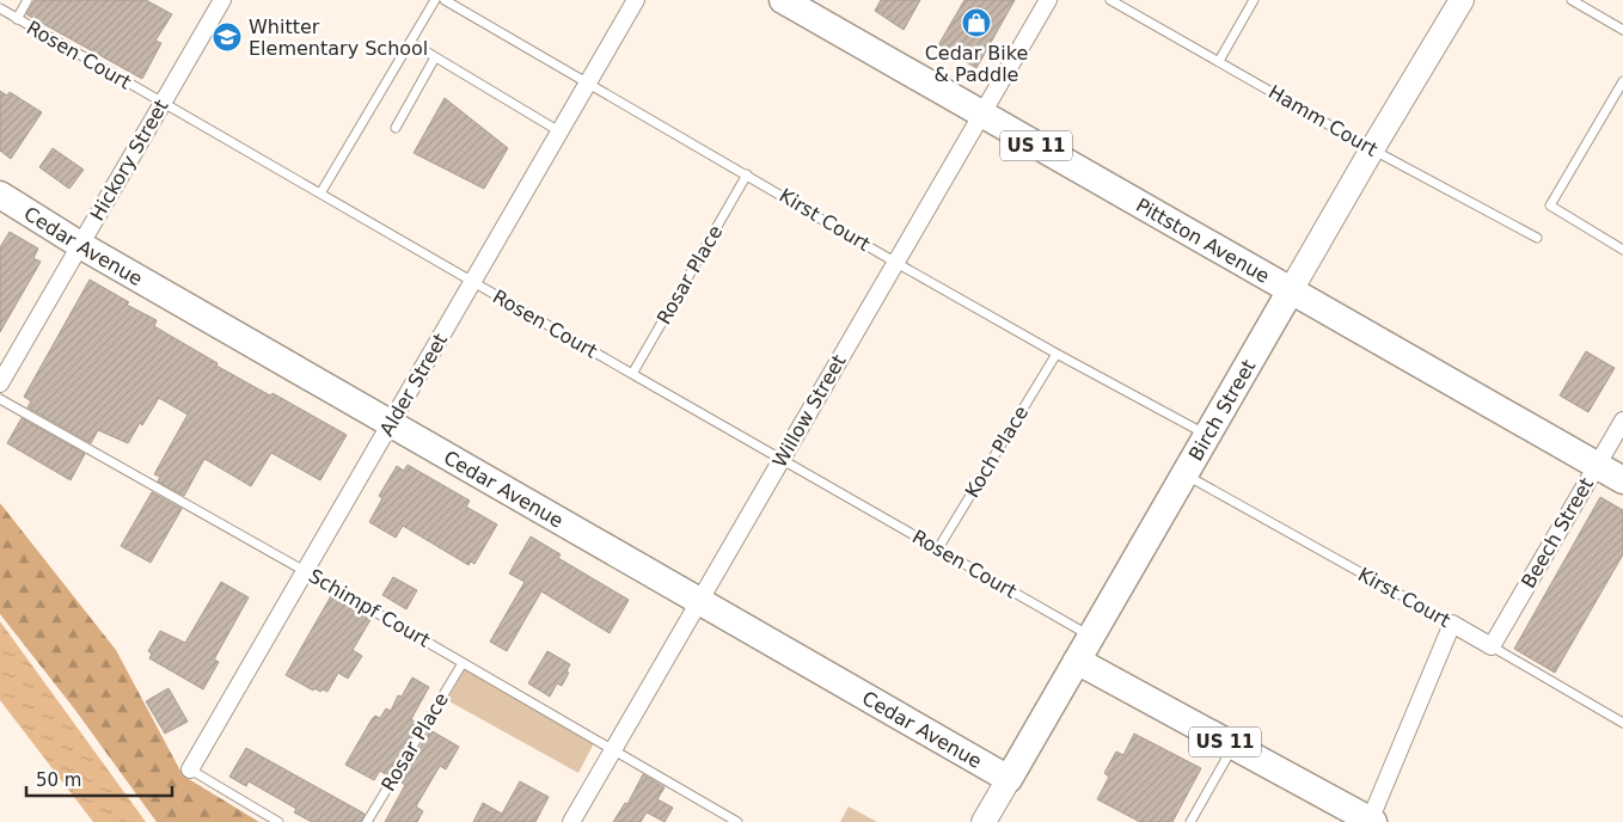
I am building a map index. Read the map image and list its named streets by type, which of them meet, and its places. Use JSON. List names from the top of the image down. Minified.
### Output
{"streets":{"main road":["US 11","Pittston Avenue","Cedar Avenue","Birch Street"],"street":["Hickory Street","Kirst Court","Alder Street","Willow Street","Beech Street"],"lane":["Rosen Court","Hamm Court","Rosar Place","Koch Place","Schimpf Court"]},"crossings":[["Rosen Court","Hickory Street"],["Rosen Court","Rosar Place"],["Rosen Court","Alder Street"],["Rosen Court","Birch Street"],["Rosen Court","Willow Street"],["Rosen Court","Koch Place"],["Hamm Court","Birch Street"],["US 11","Birch Street"],["Hickory Street","Cedar Avenue"],["Kirst Court","Rosar Place"],["Kirst Court","Alder Street"],["Kirst Court","Birch Street"],["Kirst Court","Willow Street"],["Kirst Court","Koch Place"],["Kirst Court","Beech Street"],["Pittston Avenue","Birch Street"],["Pittston Avenue","Willow Street"],["Pittston Avenue","Beech Street"],["Cedar Avenue","Alder Street"],["Cedar Avenue","Birch Street"],["Cedar Avenue","Willow Street"],["Rosar Place","Schimpf Court"],["Alder Street","Schimpf Court"],["Willow Street","Schimpf Court"]],"places":{"shop":["Cedar Bike & Paddle"],"school or university":["Whitter Elementary School"]},"scale_bar":"50 m"}
